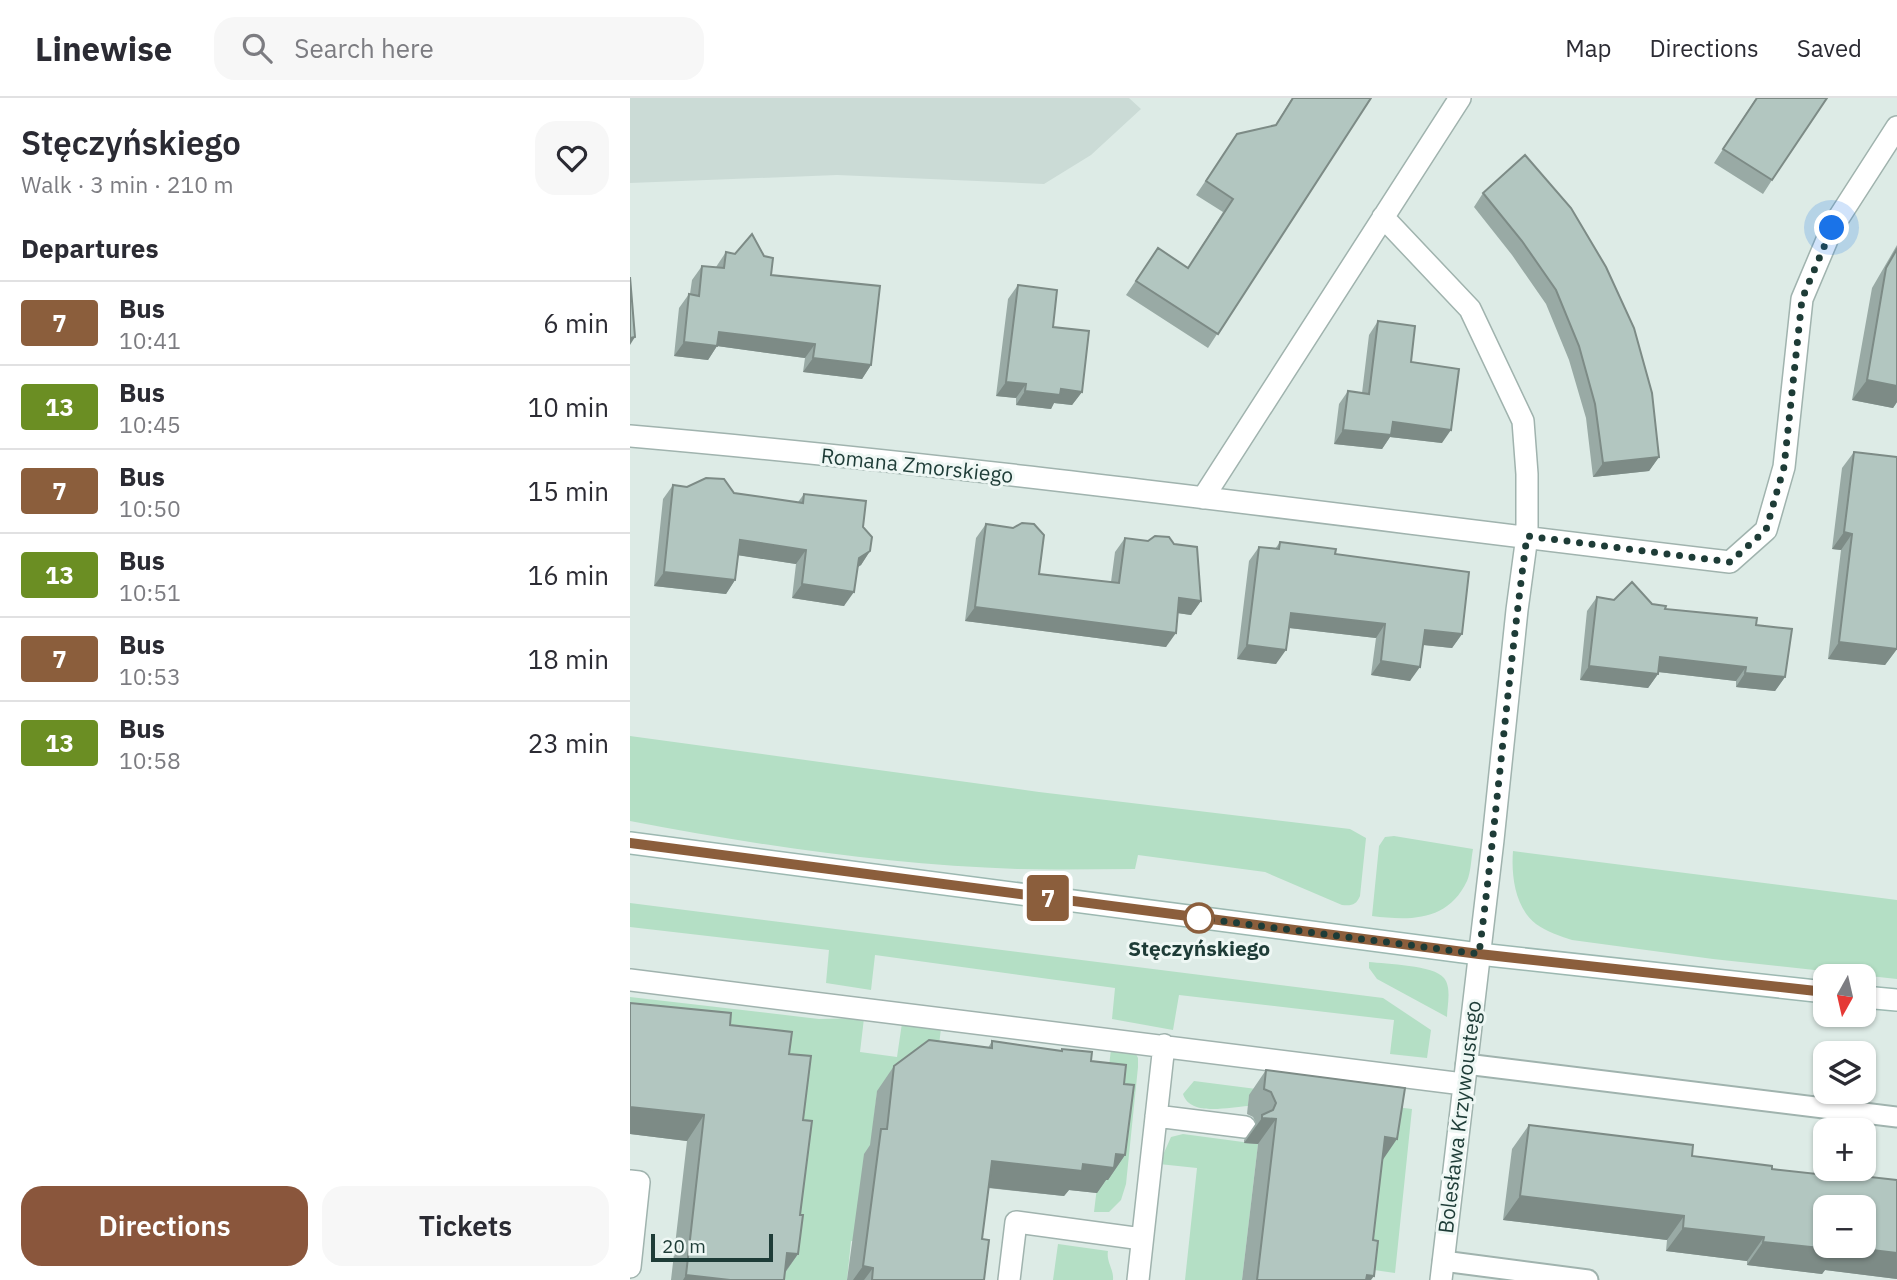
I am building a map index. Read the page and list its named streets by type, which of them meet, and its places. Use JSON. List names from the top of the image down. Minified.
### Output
{"streets":{"street":["Romana Zmorskiego","Bolesława Krzywoustego"]},"places":["Stęczyńskiego"],"lines":["bus line 7"],"scale_bar":"20 m","north":"bottom","page":{"header":"Linewise","search":"Search here","nav":["Map","Directions","Saved"],"heading":[["Stęczyńskiego","Walk · 3 min · 210 m"],"Departures"],"on_map":"7","list":[{"mark":"7","name":"Bus","note":"10:41","value":"6 min"},{"mark":"13","name":"Bus","note":"10:45","value":"10 min"},{"mark":"7","name":"Bus","note":"10:50","value":"15 min"},{"mark":"13","name":"Bus","note":"10:51","value":"16 min"},{"mark":"7","name":"Bus","note":"10:53","value":"18 min"},{"mark":"13","name":"Bus","note":"10:58","value":"23 min"}],"map_buttons":["+","−"],"buttons":["Directions","Tickets"],"scale":"20 m"}}
